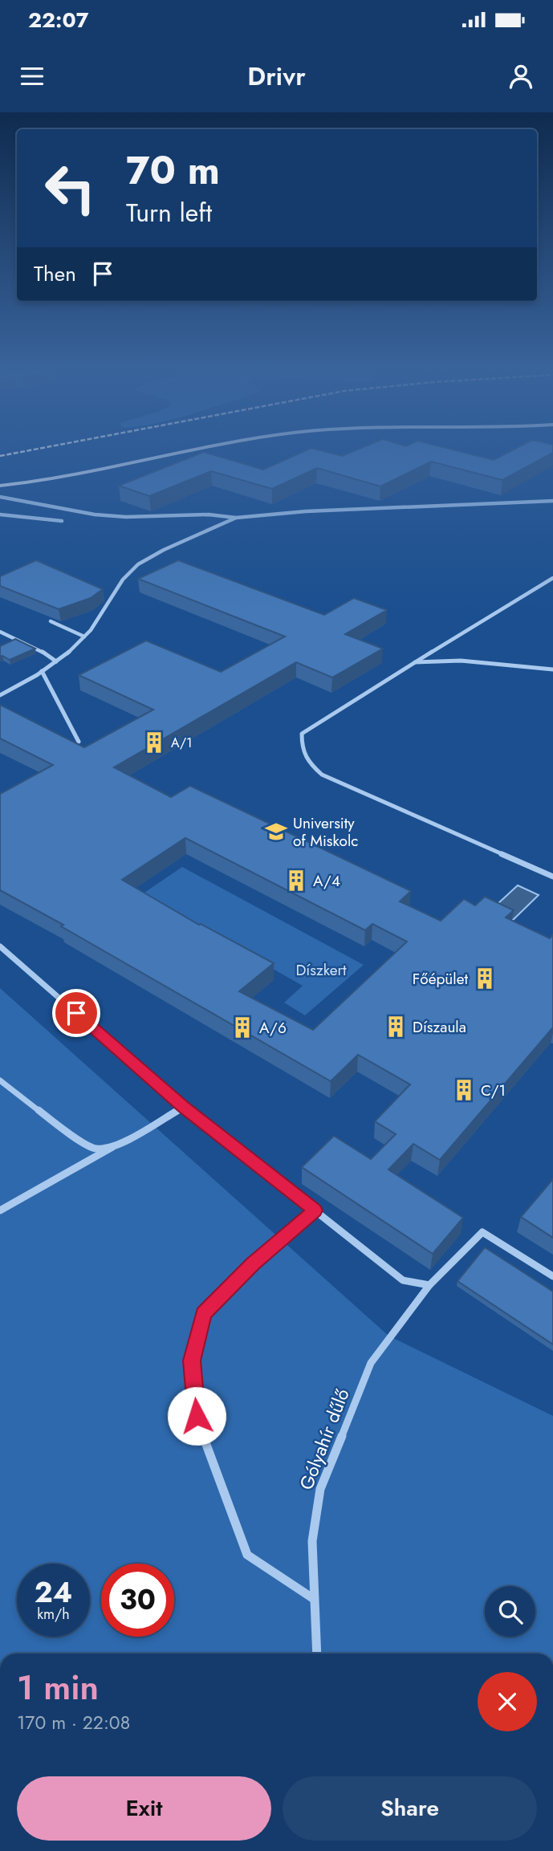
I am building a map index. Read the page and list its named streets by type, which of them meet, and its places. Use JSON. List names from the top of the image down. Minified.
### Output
{"streets":{"street":["Gólyahír dűlő"]},"parks":["Díszkert"],"places":{"building":["A/1","A/4","Főépület","Díszaula","A/6","C/1"],"school or university":["University of Miskolc"]},"page":{"status":"22:07","header":"Drivr","turn":["70 m","Turn left"],"then":"Then","speed":"24 km/h","limit":"30","heading":["1 min","170 m · 22:08"],"buttons":["Exit","Share"]}}
